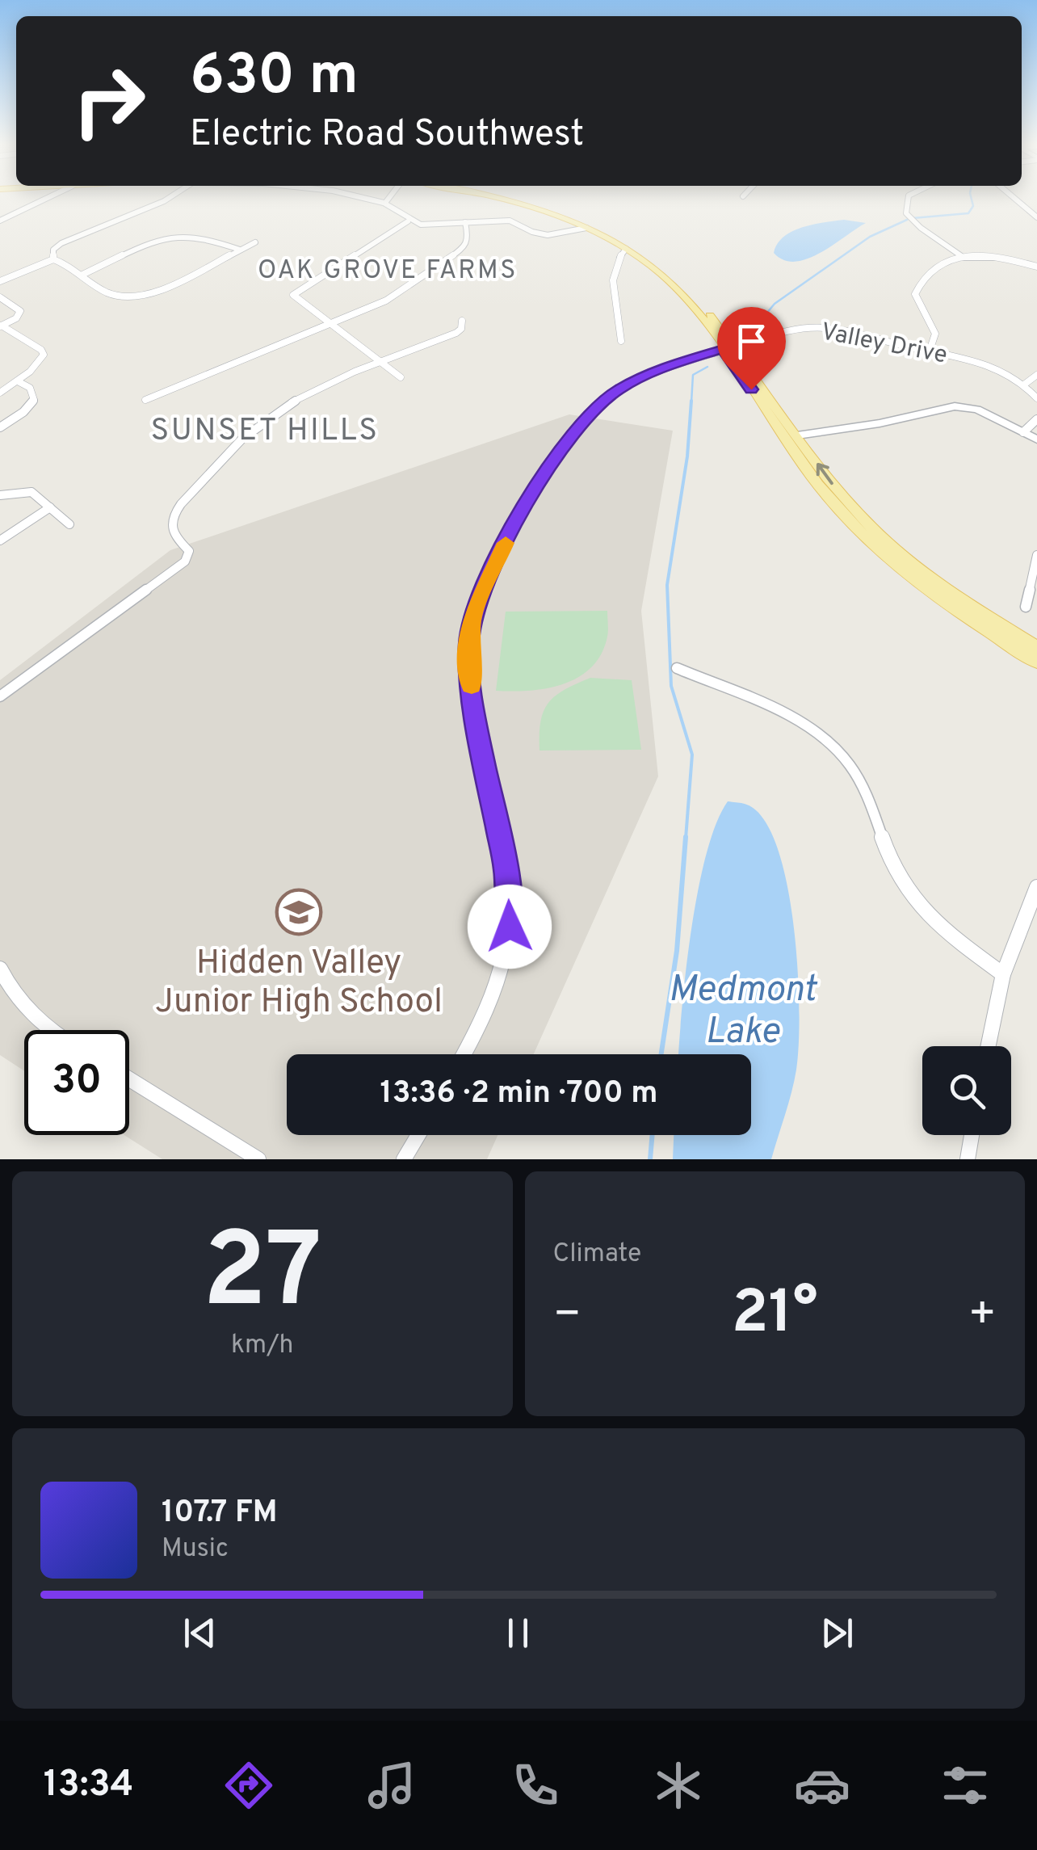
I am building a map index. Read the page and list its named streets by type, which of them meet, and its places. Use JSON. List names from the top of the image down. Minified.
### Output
{"streets":{"street":["Valley Drive"]},"districts":["OAK GROVE FARMS","SUNSET HILLS"],"water":["Medmont Lake"],"places":{"school or university":["Hidden Valley Junior High School"]},"page":{"turn":["630 m","Electric Road Southwest"],"limit":"30","trip":"13:36 · 2 min · 700 m","tile":[["27","km/h"],"Climate"],"heat":["−","21°","+"],"song":["107.7 FM","Music"],"tabs":"13:34"}}
